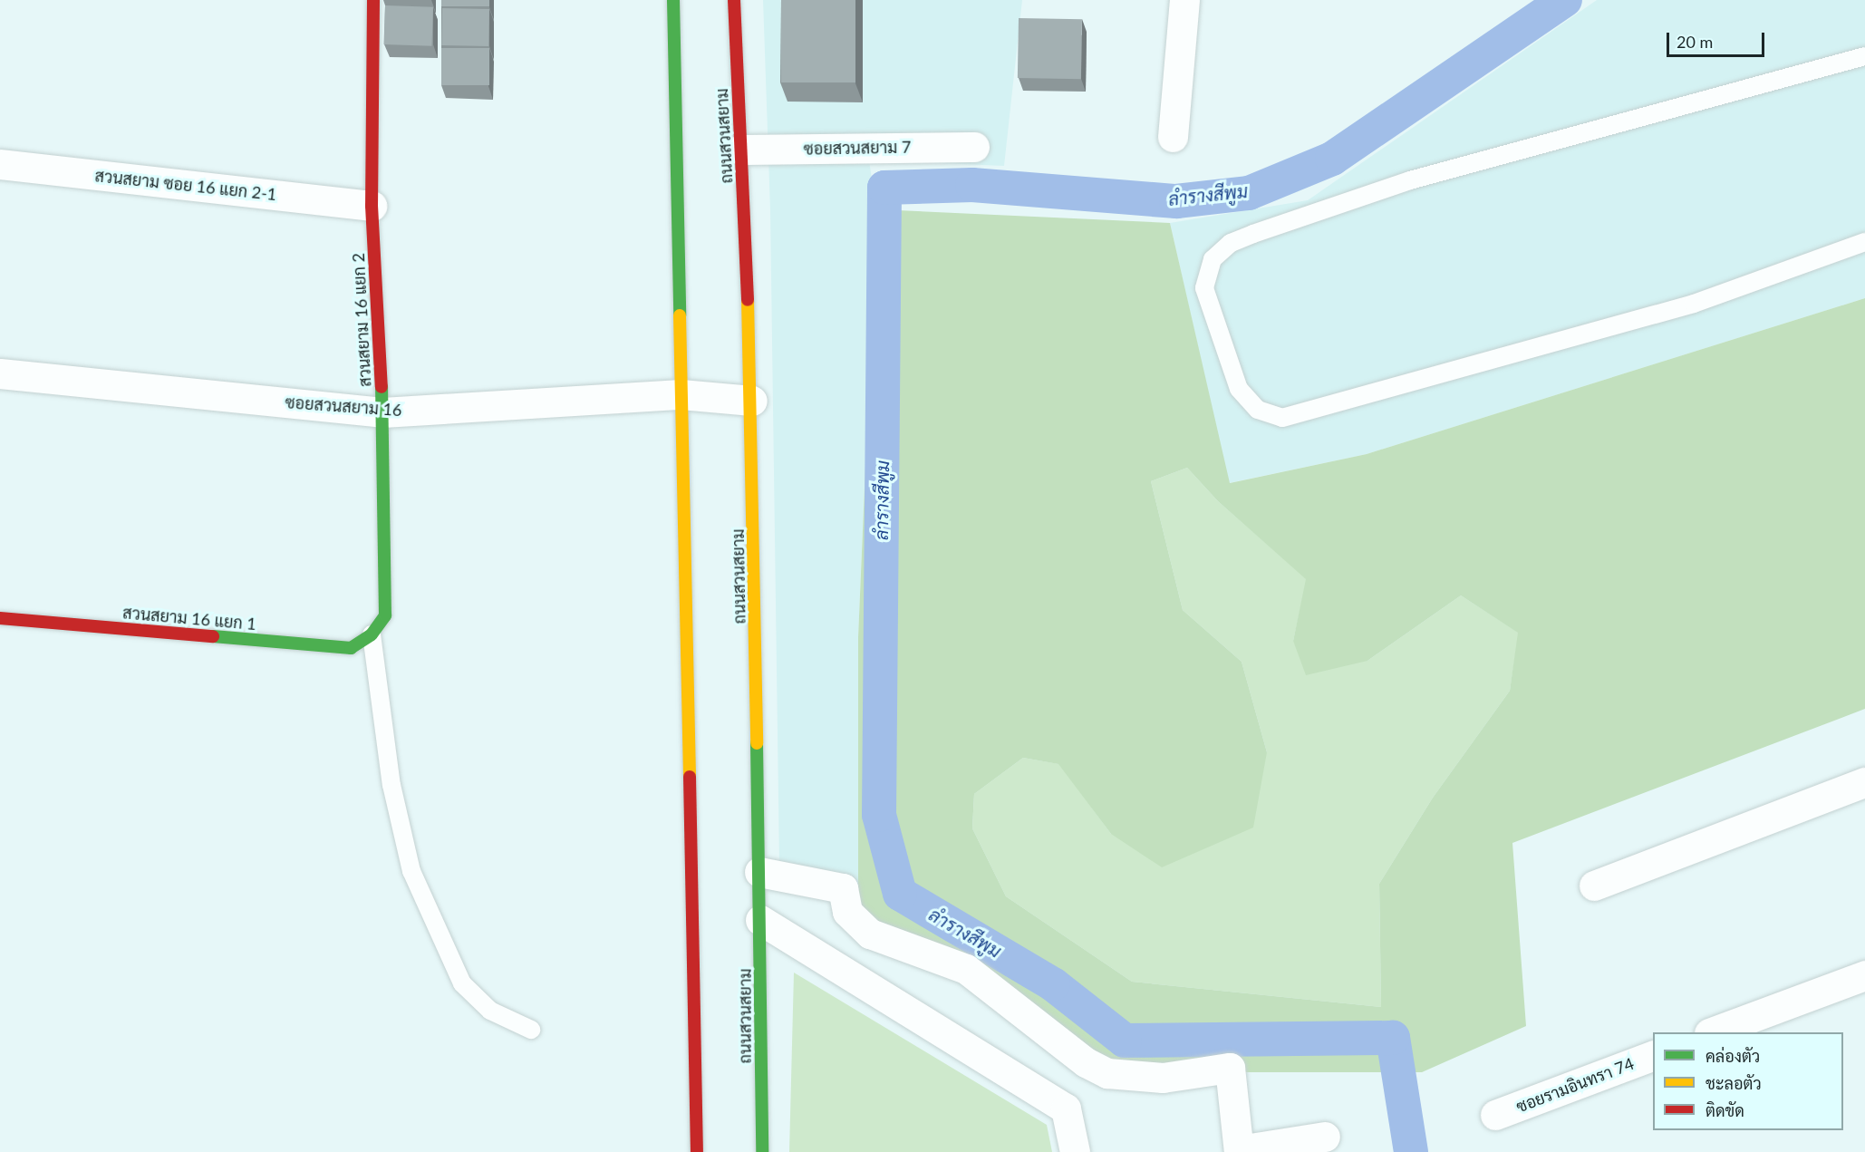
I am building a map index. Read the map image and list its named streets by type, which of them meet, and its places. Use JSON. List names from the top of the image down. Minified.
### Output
{"streets":{"street":["ถนนสวนสยาม","ซอยสวนสยาม 7","สวนสยาม ซอย 16 แยก 2-1","สวนสยาม 16 แยก 2","ซอยสวนสยาม 16","สวนสยาม 16 แยก 1","ซอยรามอินทรา 74"]},"crossings":[["ถนนสวนสยาม","ซอยสวนสยาม 7"],["ถนนสวนสยาม","ซอยสวนสยาม 16"],["สวนสยาม ซอย 16 แยก 2-1","สวนสยาม 16 แยก 2"],["สวนสยาม 16 แยก 2","ซอยสวนสยาม 16"],["สวนสยาม 16 แยก 2","สวนสยาม 16 แยก 1"]],"water":["ลำรางสีพูม"],"legend":["คล่องตัว","ชะลอตัว","ติดขัด"],"scale_bar":"20 m"}
